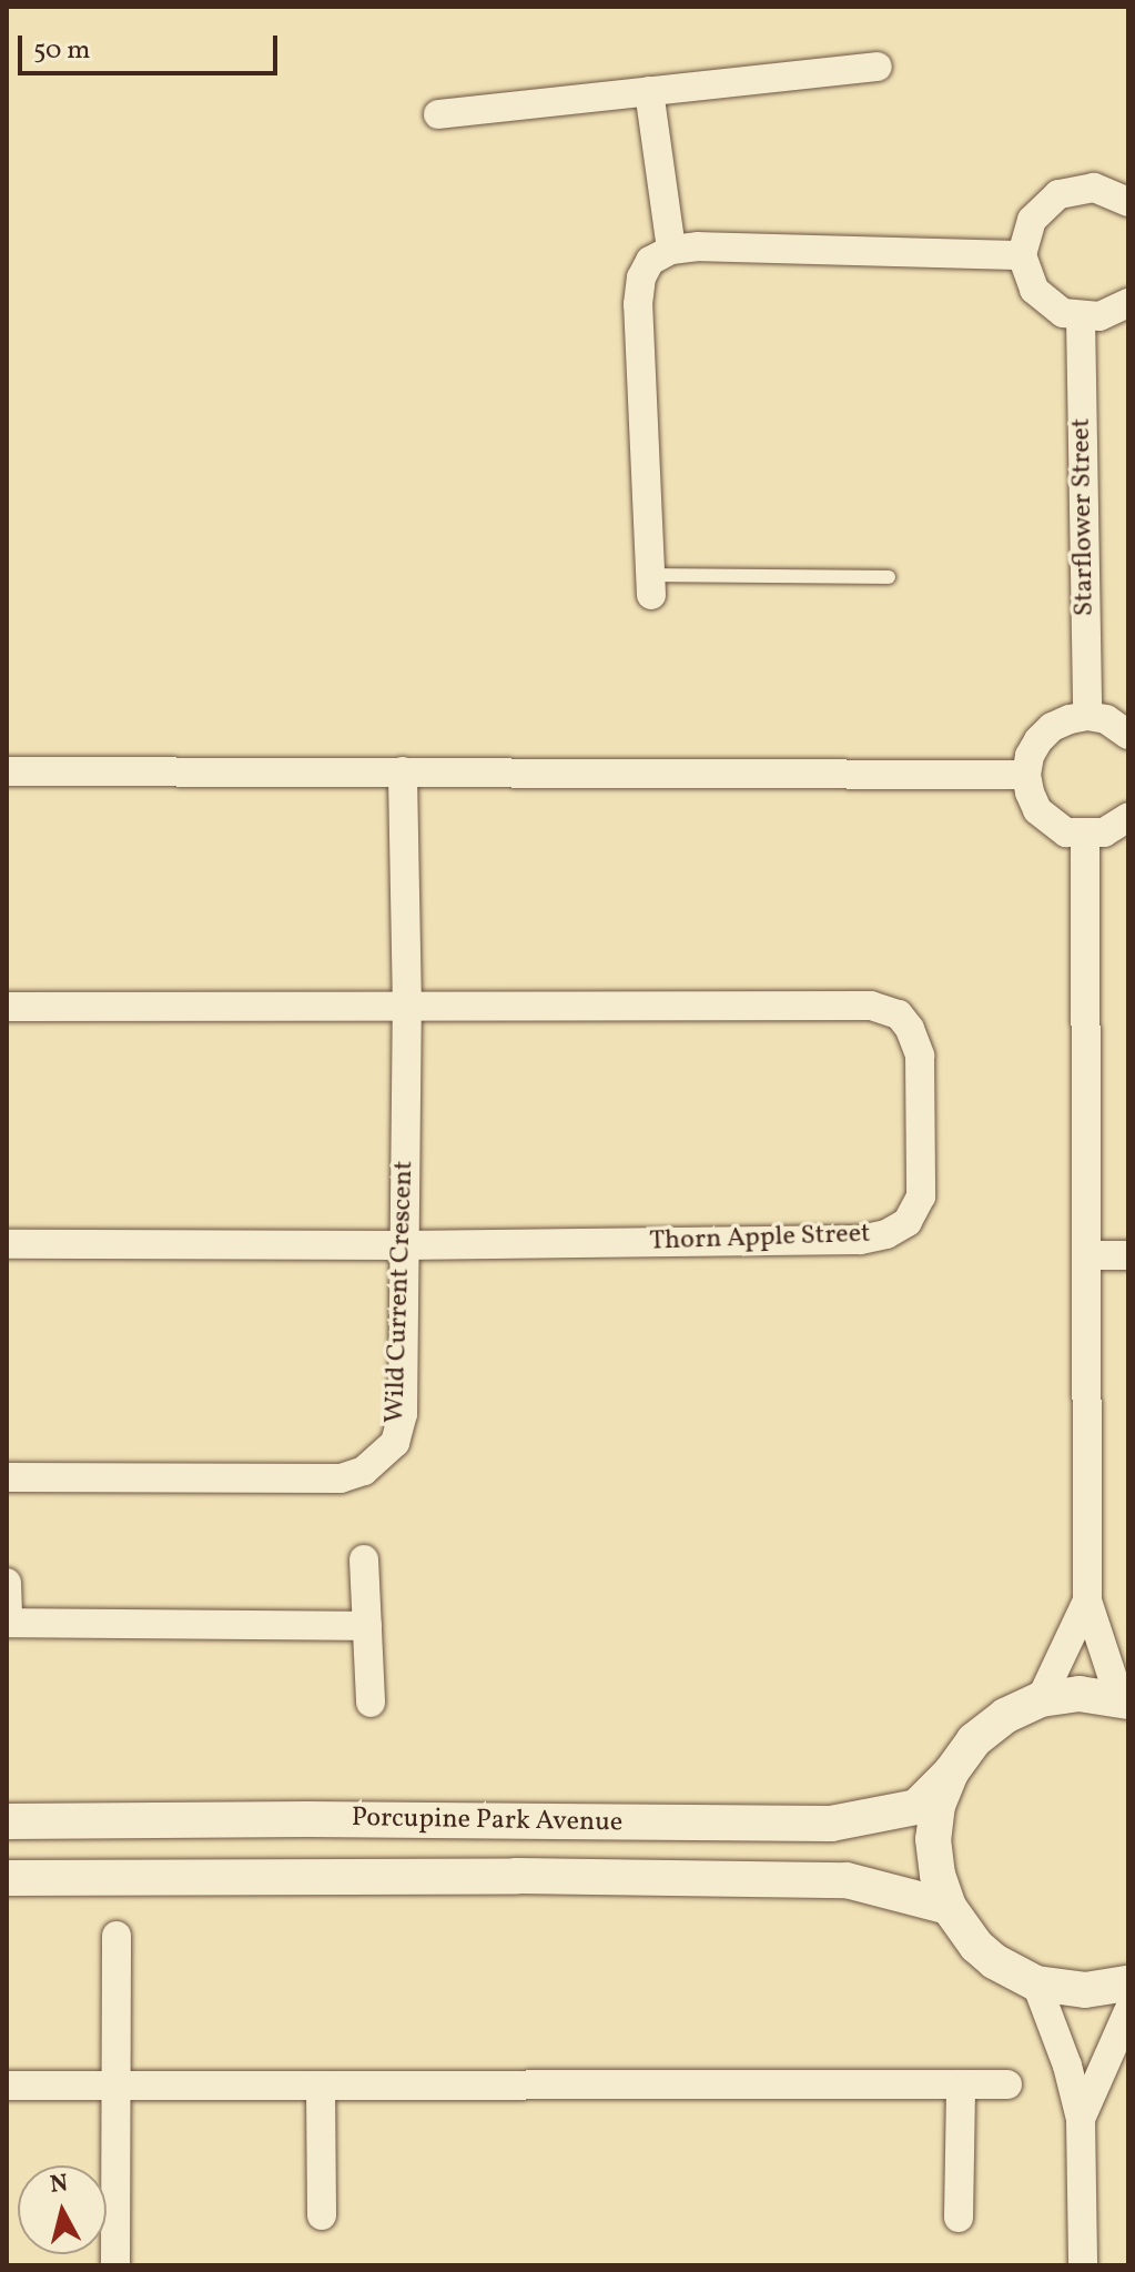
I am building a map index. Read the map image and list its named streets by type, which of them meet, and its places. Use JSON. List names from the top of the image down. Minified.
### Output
{"streets":{"street":["Starflower Street","Thorn Apple Street","Wild Current Crescent","Porcupine Park Avenue"]},"crossings":[["Thorn Apple Street","Wild Current Crescent"]],"scale_bar":"50 m","north":"top"}
